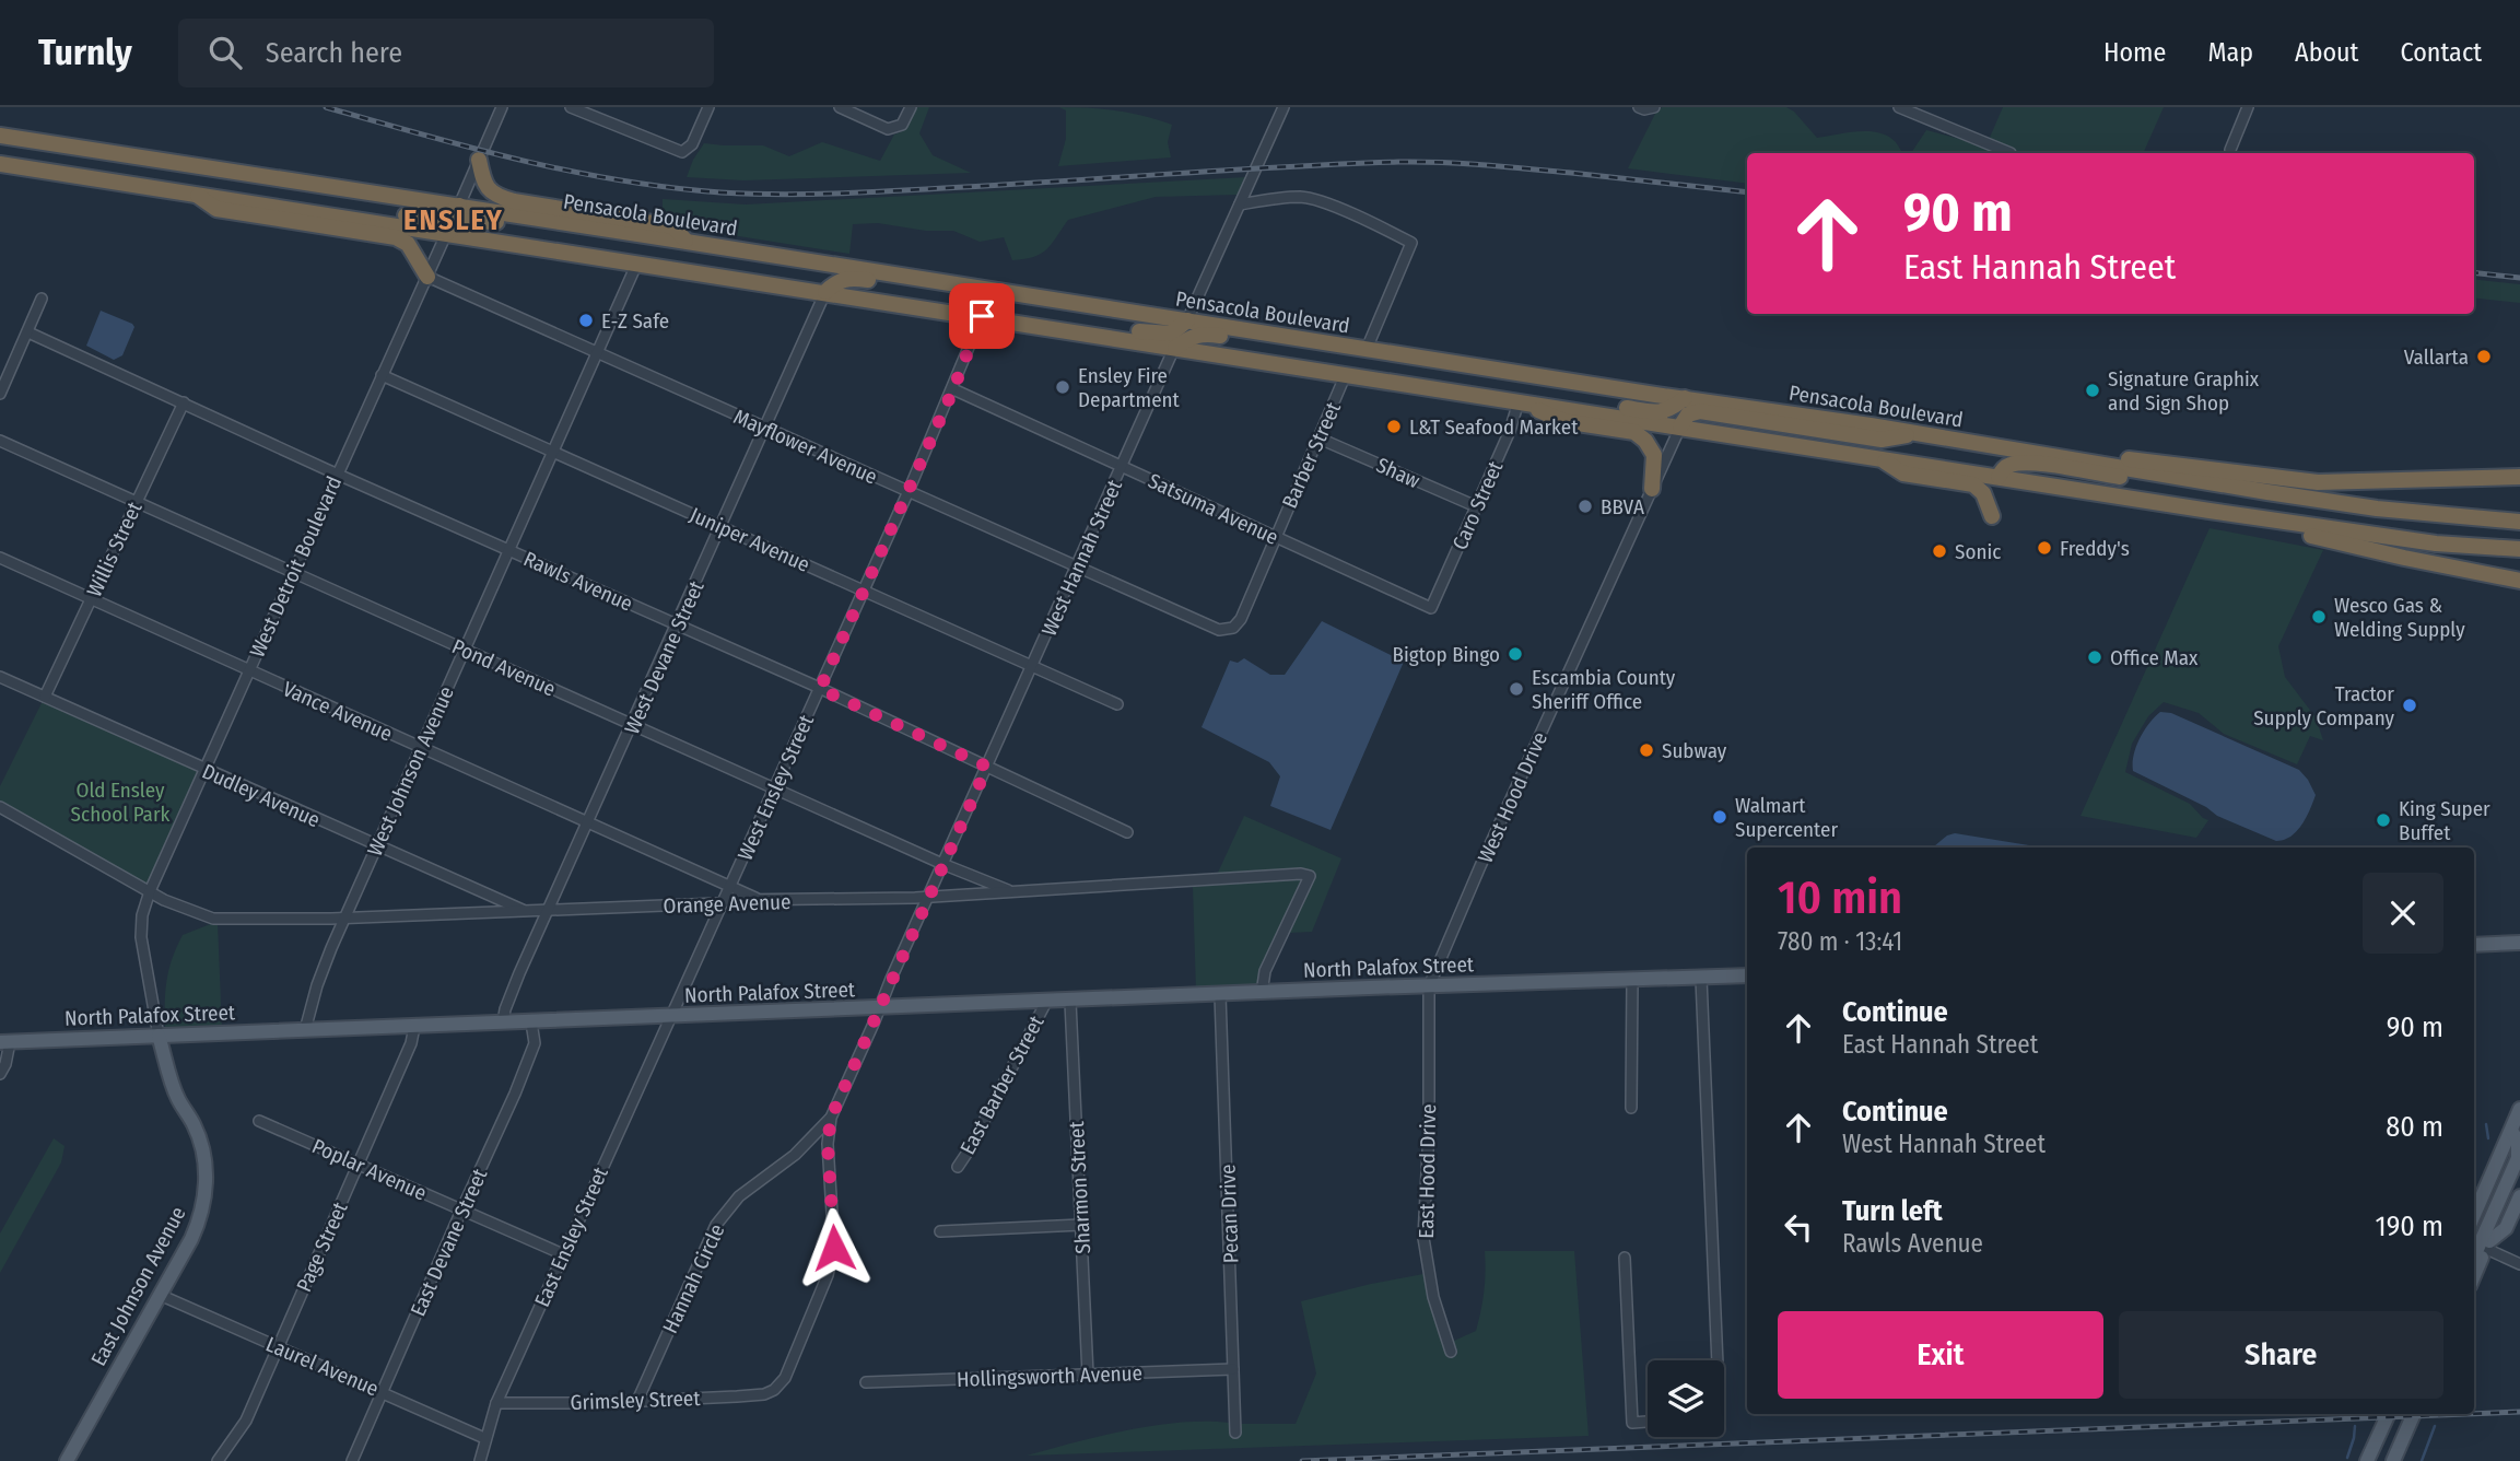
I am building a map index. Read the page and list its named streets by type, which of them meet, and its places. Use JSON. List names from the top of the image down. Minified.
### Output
{"streets":{"highway":["Pensacola Boulevard"],"main road":["North Palafox Street","East Johnson Avenue"],"street":["Mayflower Avenue","Barber Street","Shaw","Caro Street","Satsuma Avenue","Juniper Avenue","Willis Street","West Hannah Street","West Detroit Boulevard","Rawls Avenue","West Devane Street","Pond Avenue","Vance Avenue","West Johnson Avenue","West Ensley Street","Dudley Avenue","West Hood Drive","Orange Avenue","East Barber Street","Poplar Avenue","East Hood Drive","Sharmon Street","Pecan Drive","East Ensley Street","East Devane Street","Page Street","Hannah Circle","Laurel Avenue","Hollingsworth Avenue","Grimsley Street"]},"crossings":[["Pensacola Boulevard","West Hannah Street"],["Pensacola Boulevard","West Detroit Boulevard"],["Pensacola Boulevard","West Hood Drive"],["Mayflower Avenue","Barber Street"],["Mayflower Avenue","West Hannah Street"],["Mayflower Avenue","West Detroit Boulevard"],["Mayflower Avenue","West Devane Street"],["Mayflower Avenue","West Johnson Avenue"],["Mayflower Avenue","West Ensley Street"],["Barber Street","Shaw"],["Barber Street","Satsuma Avenue"],["Shaw","Caro Street"],["Caro Street","Satsuma Avenue"],["Satsuma Avenue","West Hannah Street"],["Satsuma Avenue","West Ensley Street"],["Juniper Avenue","West Hannah Street"],["Juniper Avenue","West Detroit Boulevard"],["Juniper Avenue","West Devane Street"],["Juniper Avenue","West Johnson Avenue"],["Juniper Avenue","West Ensley Street"],["Willis Street","Rawls Avenue"],["Willis Street","Pond Avenue"],["Willis Street","Vance Avenue"],["Willis Street","Dudley Avenue"],["West Hannah Street","Rawls Avenue"],["West Hannah Street","Pond Avenue"],["West Hannah Street","Orange Avenue"],["West Hannah Street","North Palafox Street"],["West Hannah Street","Hannah Circle"],["West Hannah Street","Grimsley Street"],["West Detroit Boulevard","Rawls Avenue"],["West Detroit Boulevard","Pond Avenue"],["West Detroit Boulevard","Vance Avenue"],["West Detroit Boulevard","Dudley Avenue"],["West Detroit Boulevard","Orange Avenue"],["West Detroit Boulevard","North Palafox Street"],["West Detroit Boulevard","East Johnson Avenue"],["Rawls Avenue","West Devane Street"],["Rawls Avenue","West Johnson Avenue"],["Rawls Avenue","West Ensley Street"],["West Devane Street","Pond Avenue"],["West Devane Street","Vance Avenue"],["West Devane Street","Orange Avenue"],["West Devane Street","North Palafox Street"],["Pond Avenue","West Johnson Avenue"],["Pond Avenue","West Ensley Street"],["Pond Avenue","Orange Avenue"],["Vance Avenue","West Johnson Avenue"],["Vance Avenue","West Ensley Street"],["Vance Avenue","Orange Avenue"],["West Johnson Avenue","Dudley Avenue"],["West Johnson Avenue","Orange Avenue"],["West Johnson Avenue","North Palafox Street"],["West Ensley Street","Orange Avenue"],["West Ensley Street","North Palafox Street"],["West Ensley Street","East Ensley Street"],["Dudley Avenue","Orange Avenue"],["West Hood Drive","North Palafox Street"],["West Hood Drive","East Hood Drive"],["Orange Avenue","North Palafox Street"],["North Palafox Street","East Barber Street"],["North Palafox Street","East Hood Drive"],["North Palafox Street","Sharmon Street"],["North Palafox Street","Pecan Drive"],["North Palafox Street","East Ensley Street"],["North Palafox Street","East Devane Street"],["North Palafox Street","Page Street"],["North Palafox Street","East Johnson Avenue"],["Poplar Avenue","East Ensley Street"],["Poplar Avenue","East Devane Street"],["Poplar Avenue","Page Street"],["Sharmon Street","Hollingsworth Avenue"],["Pecan Drive","Hollingsworth Avenue"],["East Ensley Street","Laurel Avenue"],["East Ensley Street","Grimsley Street"],["East Devane Street","Laurel Avenue"],["Page Street","Laurel Avenue"],["Hannah Circle","Grimsley Street"],["East Johnson Avenue","Laurel Avenue"]],"districts":["ENSLEY"],"parks":["Old Ensley School Park"],"places":["E-Z Safe","Vallarta","Ensley Fire Department","Signature Graphix and Sign Shop","L&T Seafood Market","BBVA","Freddy's","Sonic","Wesco Gas & Welding Supply","Bigtop Bingo","Office Max","Escambia County Sheriff Office","Tractor Supply Company","Subway","Walmart Supercenter","King Super Buffet"],"page":{"header":"Turnly","search":"Search here","nav":["Home","Map","About","Contact"],"turn":["90 m","East Hannah Street"],"heading":["10 min","780 m · 13:41"],"list":[{"name":"Continue","note":"East Hannah Street","value":"90 m"},{"name":"Continue","note":"West Hannah Street","value":"80 m"},{"name":"Turn left","note":"Rawls Avenue","value":"190 m"}],"buttons":["Exit","Share"]}}
